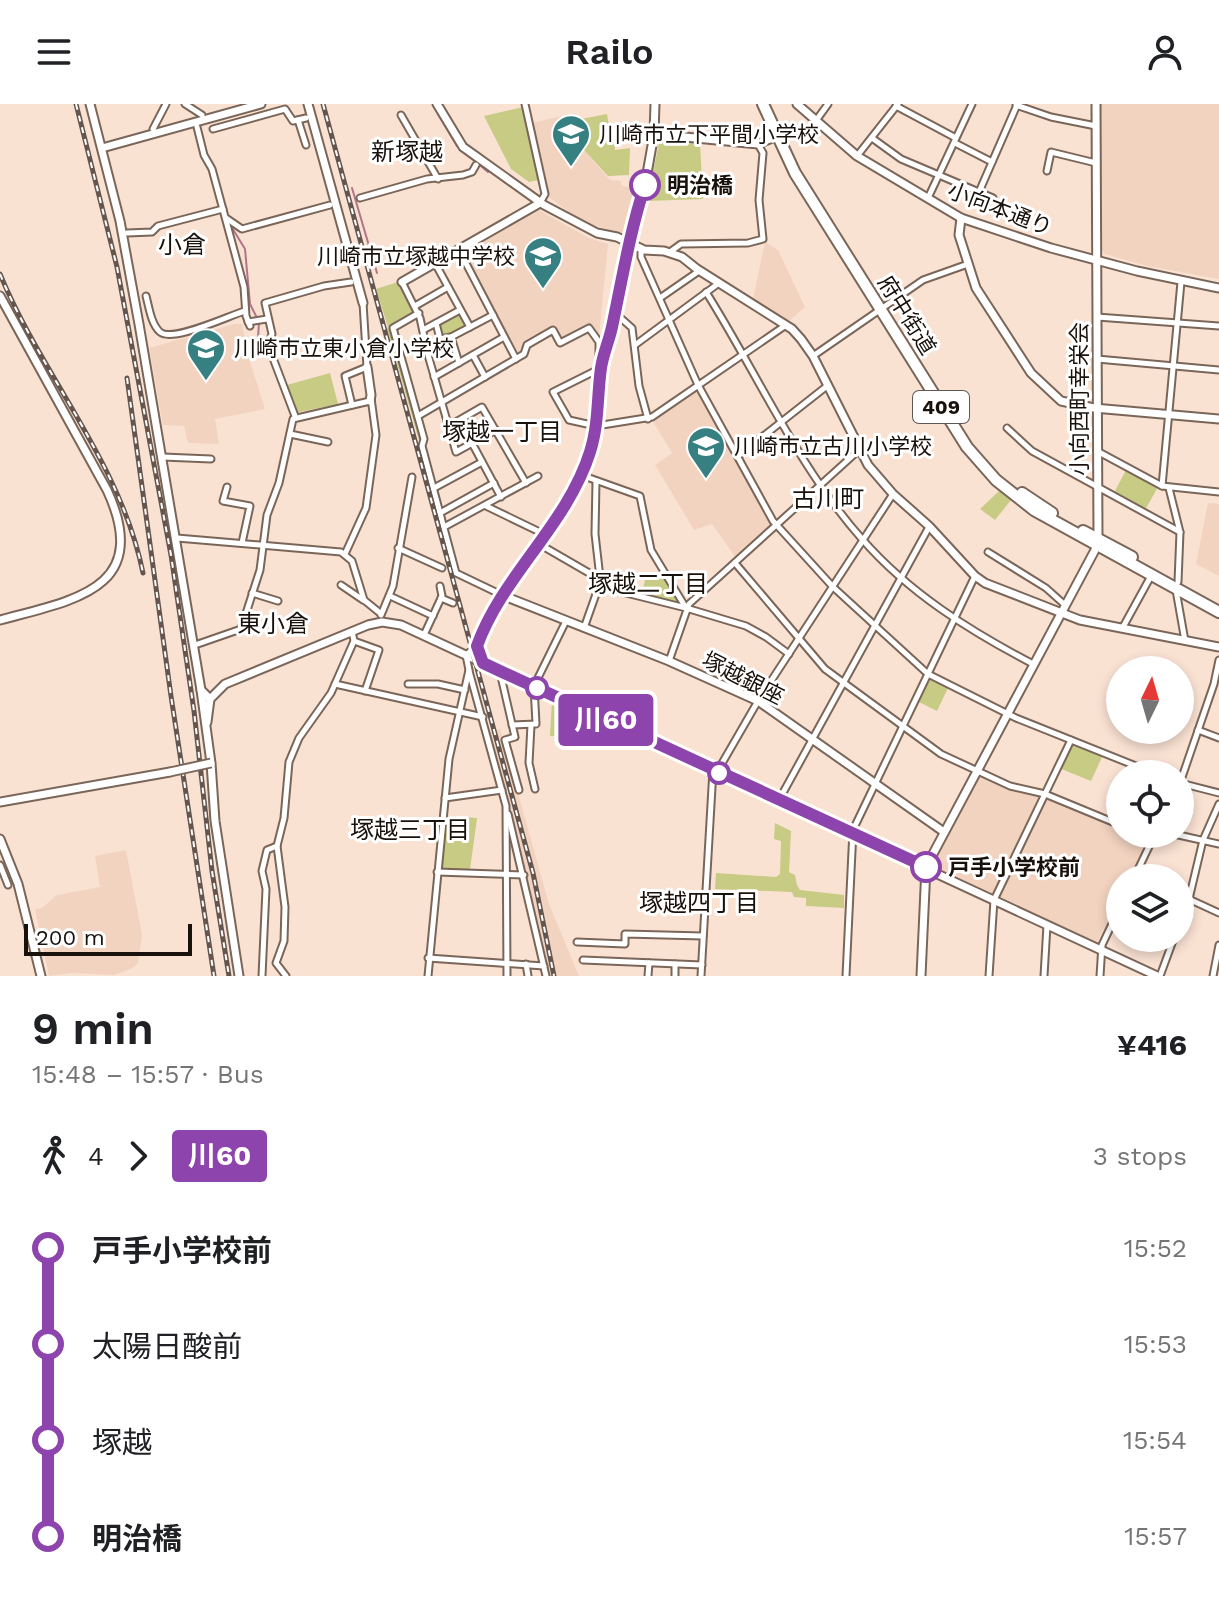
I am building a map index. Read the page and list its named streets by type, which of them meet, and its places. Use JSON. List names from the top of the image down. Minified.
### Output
{"streets":{"highway":["府中街道","409"],"street":["小向本通り","小向西町幸栄会","塚越銀座"]},"crossings":[["小向本通り","小向西町幸栄会"],["府中街道","小向西町幸栄会"]],"districts":["新塚越","小倉","塚越一丁目","古川町","塚越二丁目","東小倉","塚越三丁目","塚越四丁目"],"places":{"school or university":["川崎市立下平間小学校","川崎市立塚越中学校","川崎市立東小倉小学校","川崎市立古川小学校"],"other":["明治橋","戸手小学校前"]},"lines":["bus line 川60"],"scale_bar":"200 m","north":"top","page":{"header":"Railo","on_map":"川60","scale":"200 m","heading":["9 min","15:48 – 15:57 · Bus","¥416"],"legs":["4","川60","3 stops"],"list":[{"name":"戸手小学校前","value":"15:52"},{"name":"太陽日酸前","value":"15:53"},{"name":"塚越","value":"15:54"},{"name":"明治橋","value":"15:57"}]}}
